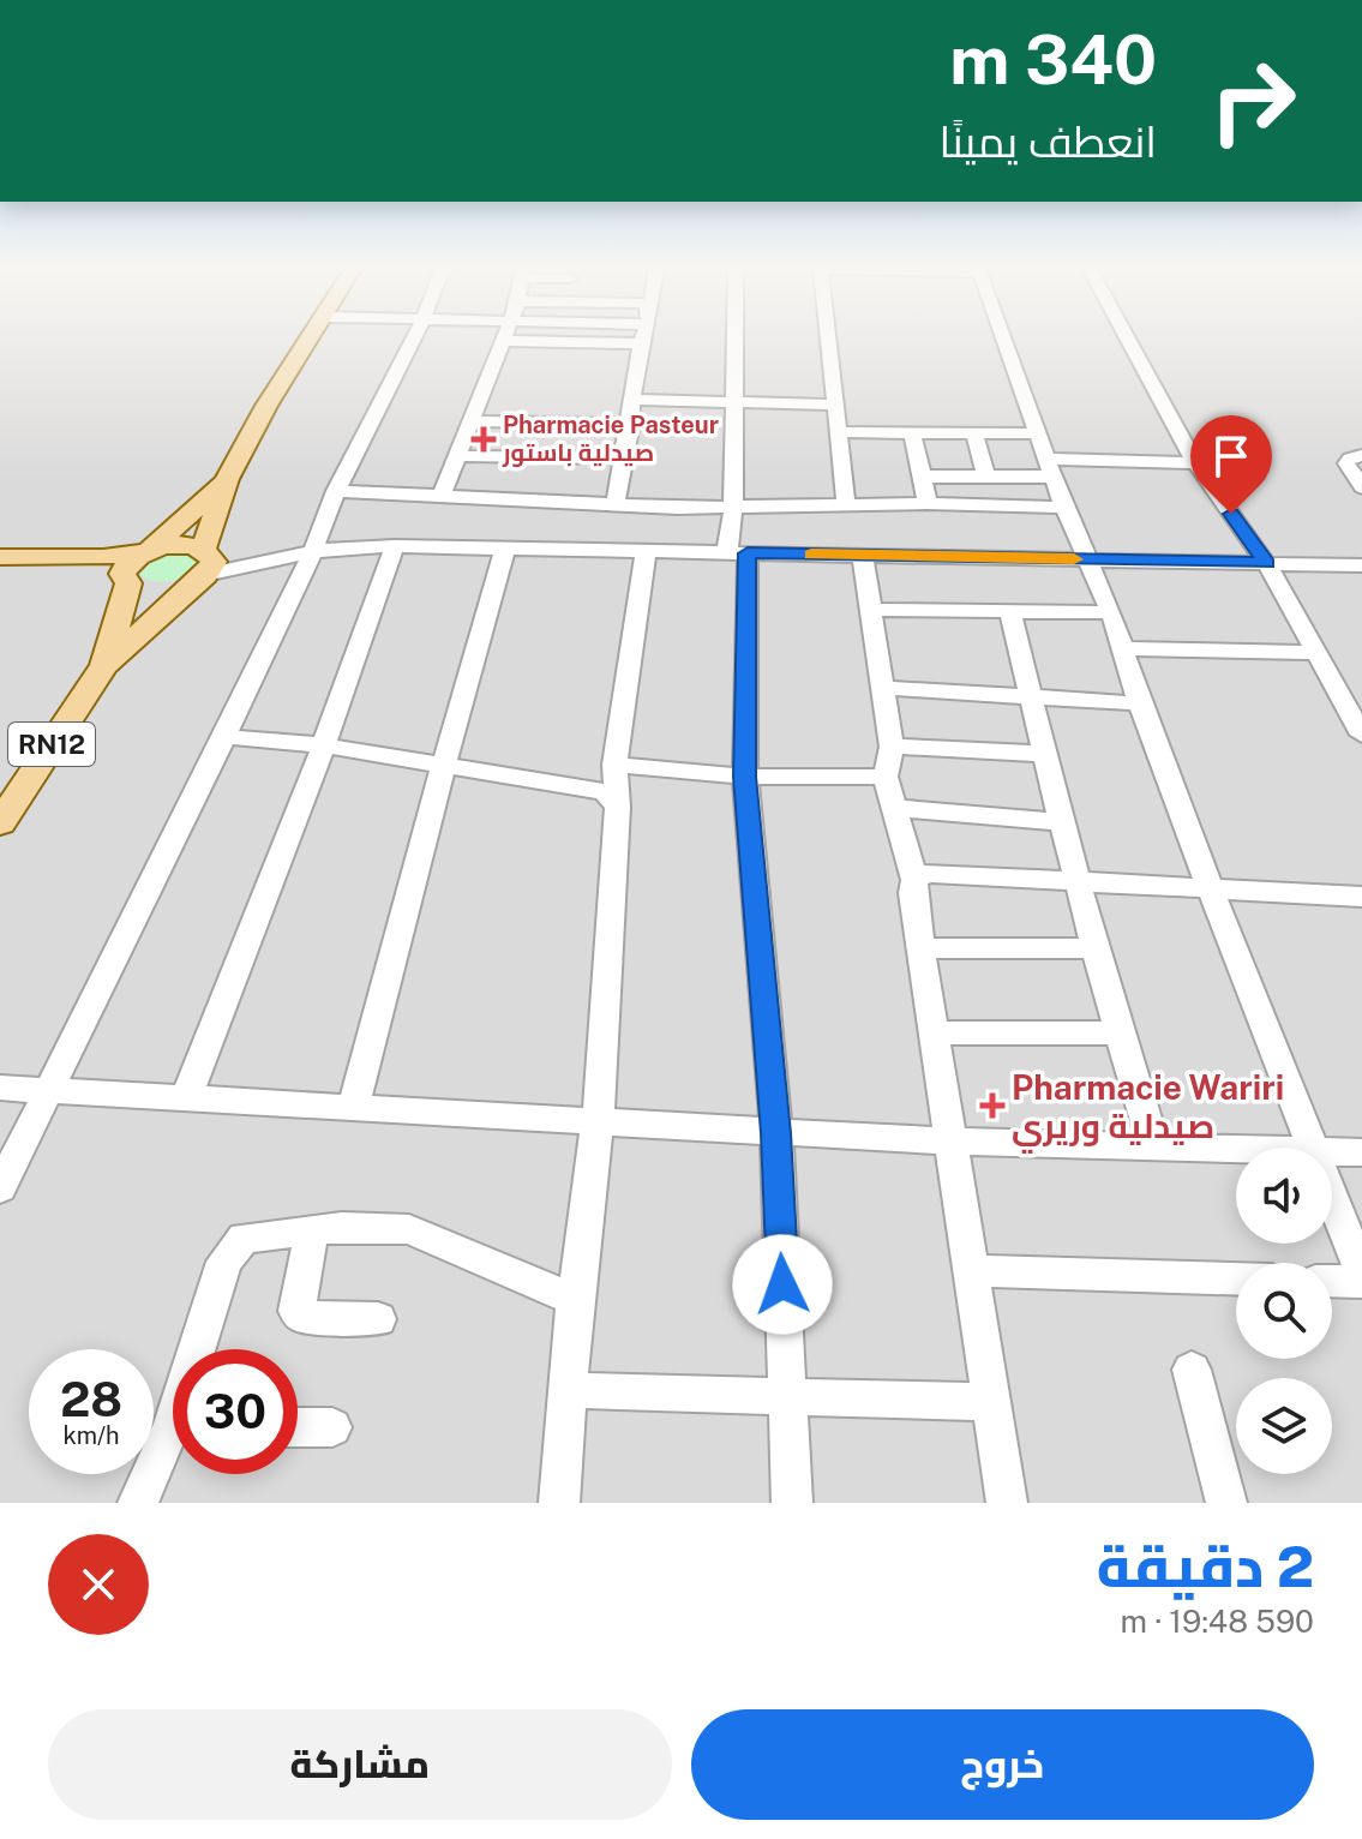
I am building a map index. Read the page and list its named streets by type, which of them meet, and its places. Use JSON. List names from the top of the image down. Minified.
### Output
{"streets":{"main road":["RN12"]},"places":{"health":["Pharmacie Pasteur صيدلية باستور","Pharmacie Wariri صيدلية وريري"]},"page":{"turn":["340 m","انعطف يمينًا"],"speed":"28 km/h","limit":"30","heading":["2 دقيقة","590 m · 19:48"],"buttons":["خروج","مشاركة"]}}
